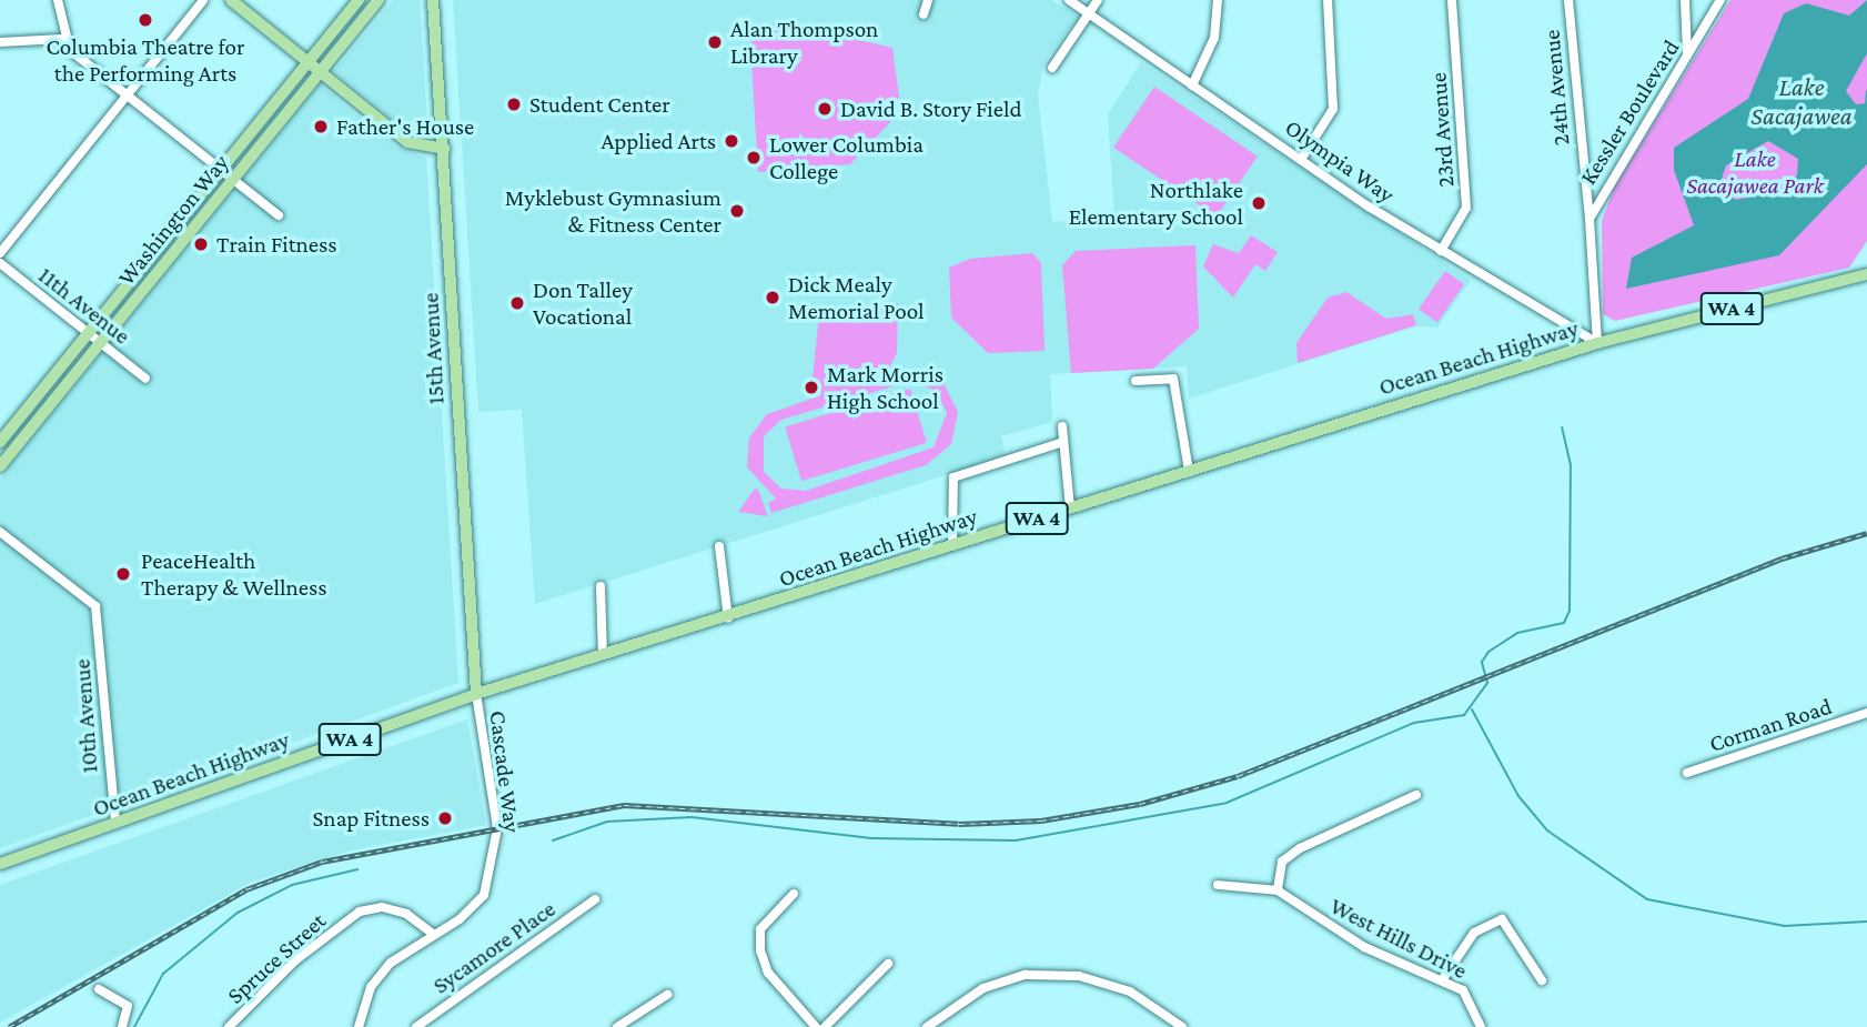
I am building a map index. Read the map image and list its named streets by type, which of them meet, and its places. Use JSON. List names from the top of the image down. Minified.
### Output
{"streets":{"main road":["Washington Way","WA 4","15th Avenue","Ocean Beach Highway"],"street":["24th Avenue","Kessler Boulevard","23rd Avenue","Olympia Way","11th Avenue","10th Avenue","Corman Road","Cascade Way","West Hills Drive","Sycamore Place","Spruce Street"]},"crossings":[["24th Avenue","Kessler Boulevard"],["Kessler Boulevard","Olympia Way"],["Kessler Boulevard","Ocean Beach Highway"],["23rd Avenue","Olympia Way"],["Olympia Way","Ocean Beach Highway"],["Washington Way","11th Avenue"],["15th Avenue","Ocean Beach Highway"],["15th Avenue","Cascade Way"],["Ocean Beach Highway","10th Avenue"],["Ocean Beach Highway","Cascade Way"],["Cascade Way","Spruce Street"]],"water":["Lake Sacajawea"],"parks":["Lake Sacajawea Park"],"places":["Columbia Theatre for the Performing Arts","Alan Thompson Library","Student Center","David B. Story Field","Father's House","Applied Arts","Lower Columbia College","Northlake Elementary School","Myklebust Gymnasium & Fitness Center","Train Fitness","Dick Mealy Memorial Pool","Don Talley Vocational","Mark Morris High School","PeaceHealth Therapy & Wellness","Snap Fitness"]}
